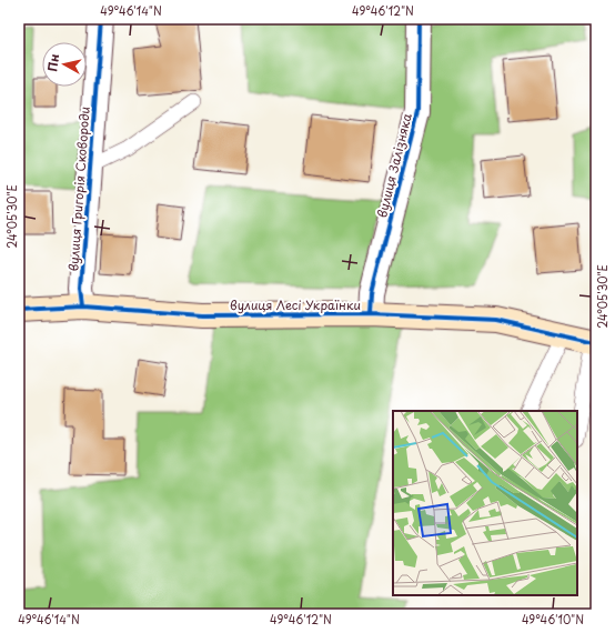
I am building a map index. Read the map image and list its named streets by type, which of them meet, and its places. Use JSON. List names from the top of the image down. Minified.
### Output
{"streets":{"main road":["вулиця Лесі Українки"],"street":["вулиця Залізняка","вулиця Григорія Сковороди"]},"crossings":[["вулиця Залізняка","вулиця Лесі Українки"],["вулиця Григорія Сковороди","вулиця Лесі Українки"]],"north":"left","coordinates":["49°46'14\"N","49°46'12\"N","24°05'30\"E","49°46'10\"N"]}
